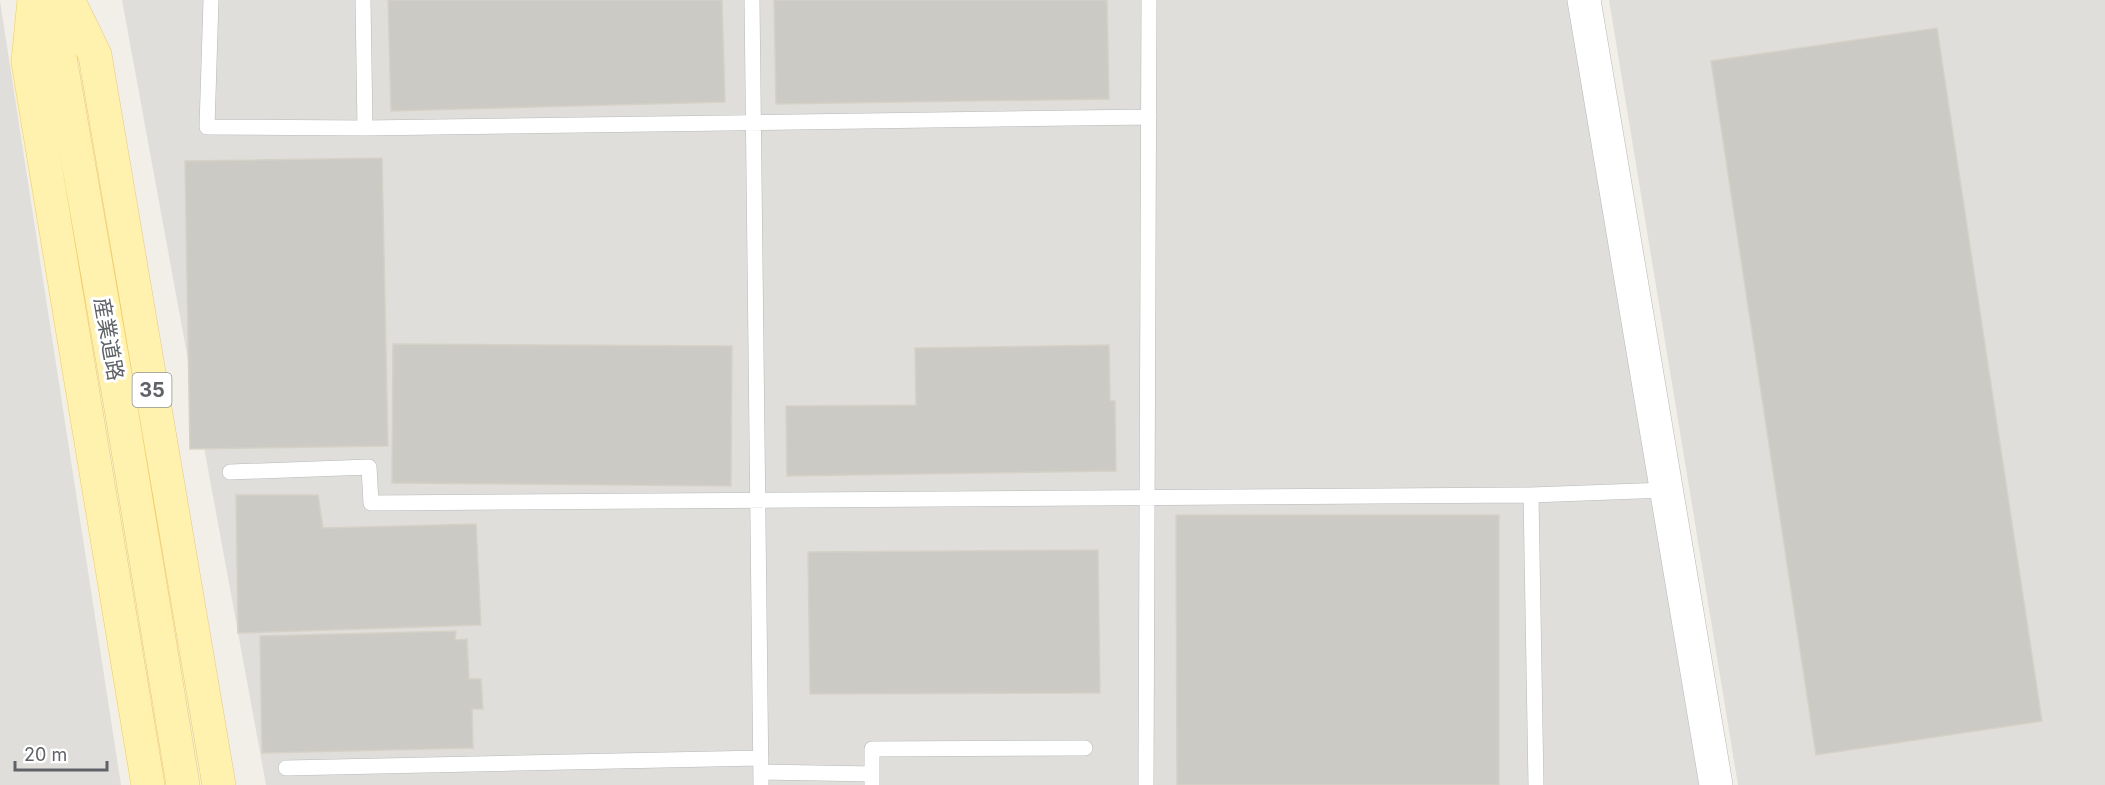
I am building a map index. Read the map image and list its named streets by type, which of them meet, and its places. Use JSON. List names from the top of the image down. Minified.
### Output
{"streets":{"main road":["産業道路","35"]},"scale_bar":"20 m"}
